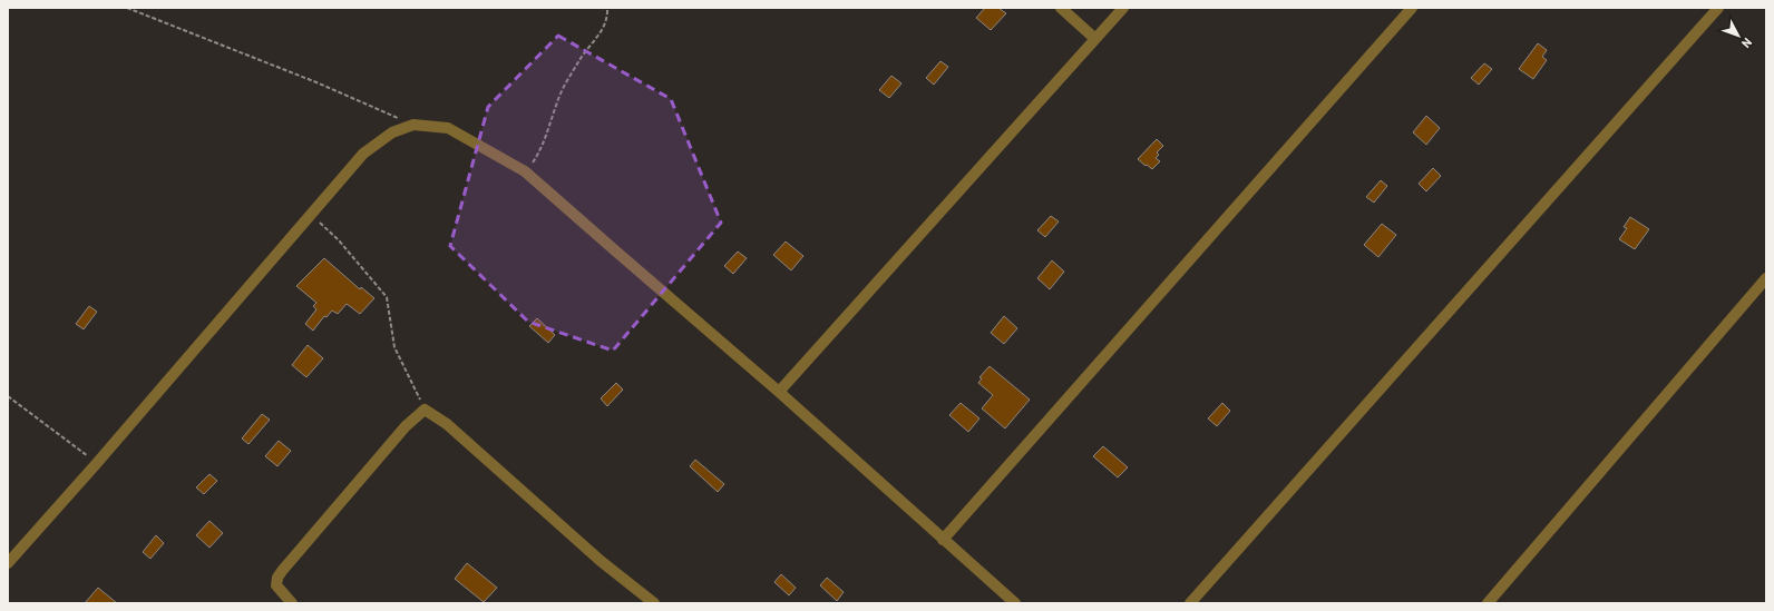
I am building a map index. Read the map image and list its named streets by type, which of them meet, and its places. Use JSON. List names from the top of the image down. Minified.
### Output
{"north":"bottom right"}
